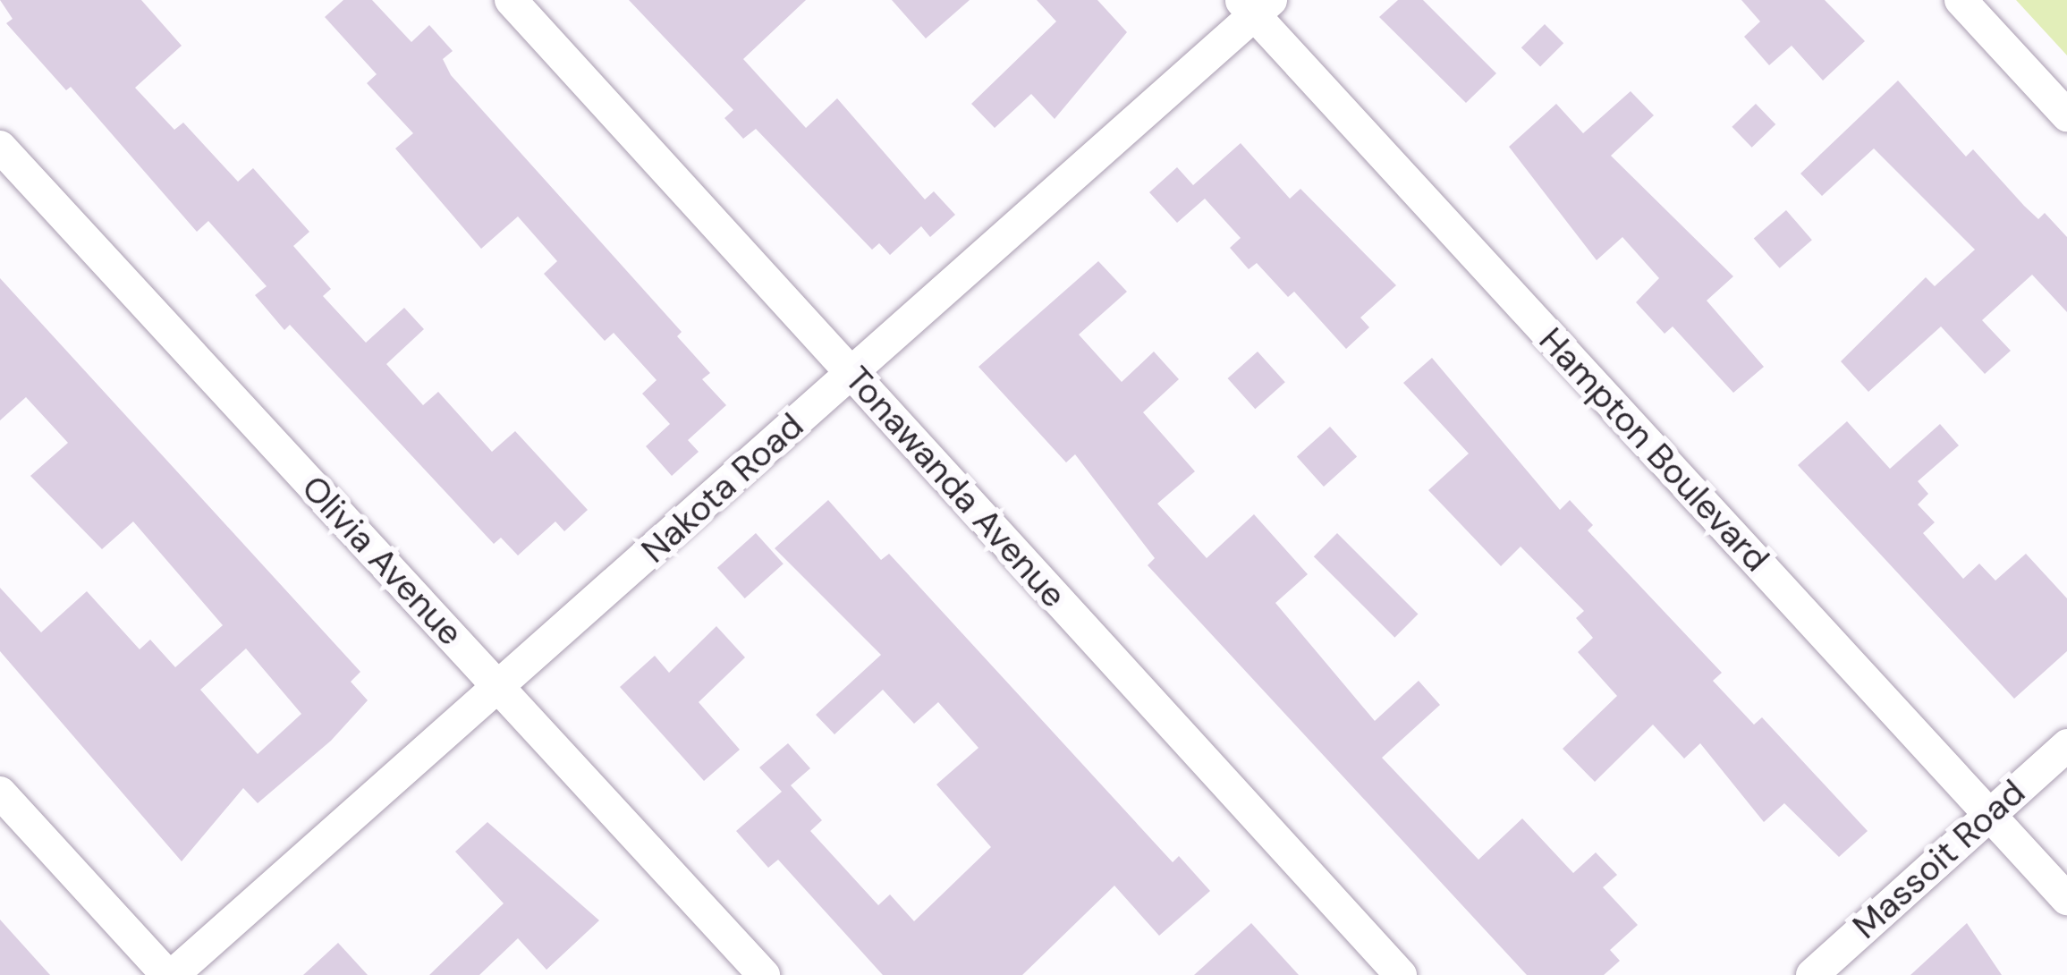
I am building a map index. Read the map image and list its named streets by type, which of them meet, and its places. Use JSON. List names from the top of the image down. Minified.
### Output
{"streets":{"street":["Hampton Boulevard","Tonawanda Avenue","Nakota Road","Olivia Avenue","Massoit Road"]},"crossings":[["Hampton Boulevard","Nakota Road"],["Hampton Boulevard","Massoit Road"],["Tonawanda Avenue","Nakota Road"],["Nakota Road","Olivia Avenue"]]}
